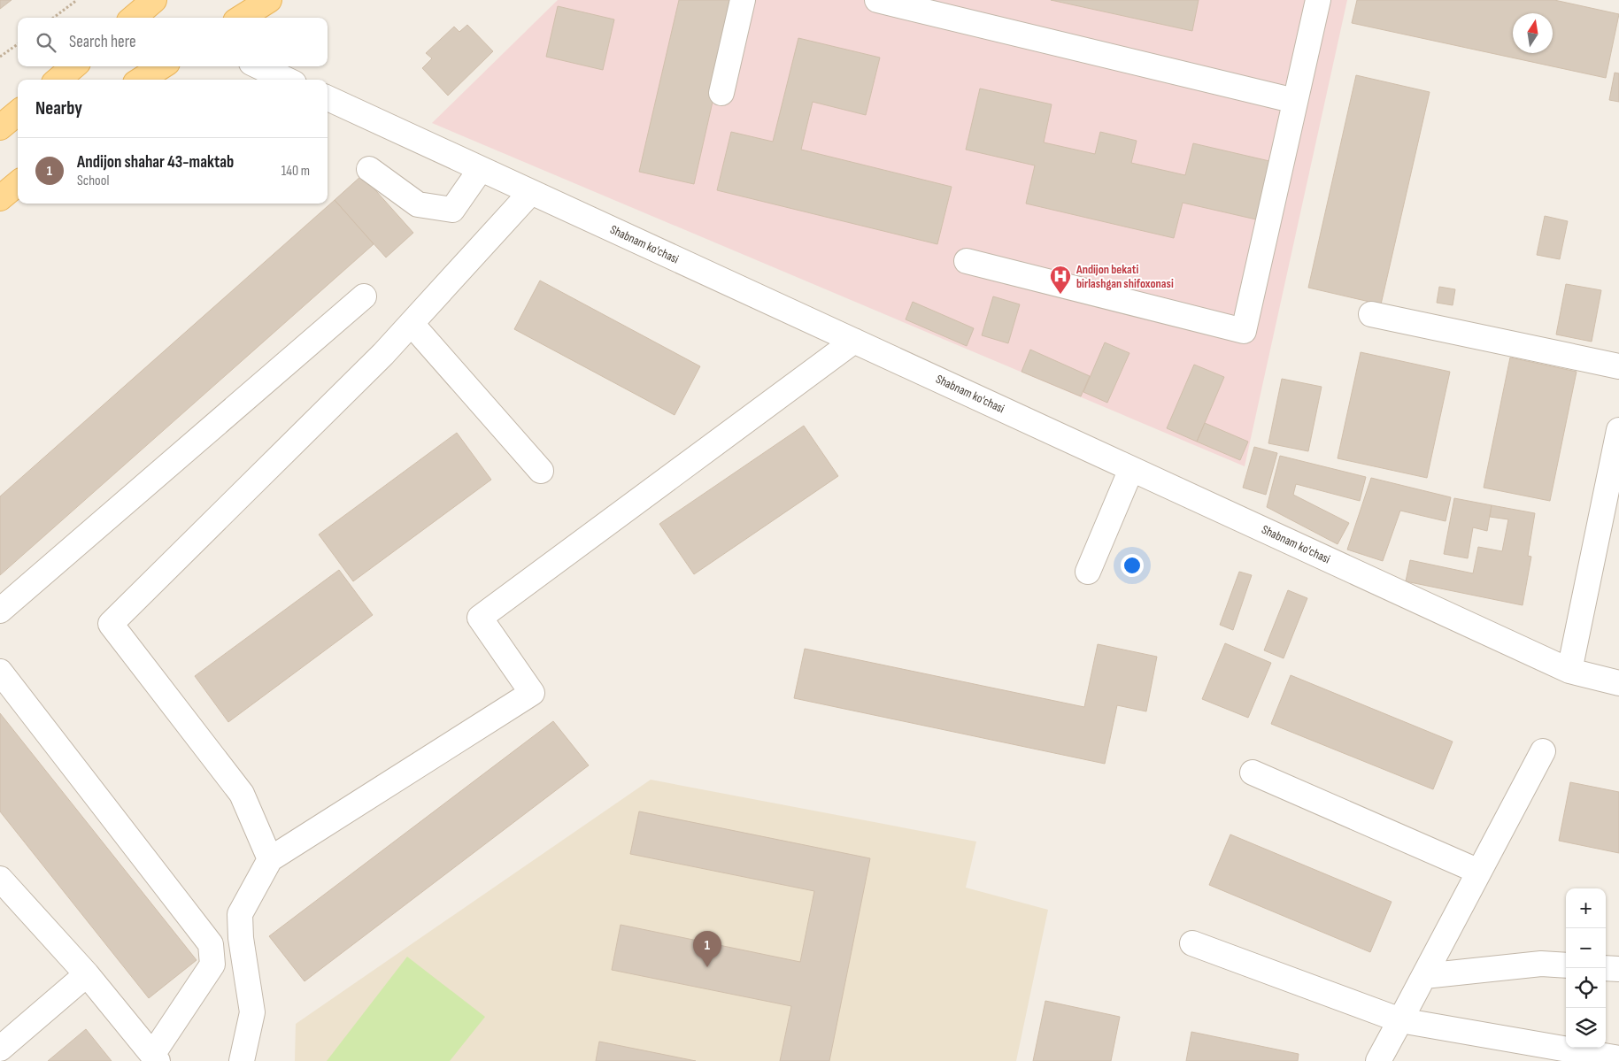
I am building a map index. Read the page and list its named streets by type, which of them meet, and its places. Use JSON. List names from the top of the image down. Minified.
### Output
{"streets":{"street":["Shabnam ko'chasi"]},"places":{"hospital":["Аndijon bekati birlashgan shifoxonasi"]},"north":"top","page":{"search":"Search here","heading":"Nearby","list":[{"mark":"1","name":"Andijon shahar 43-maktab","note":"School","value":"140 m"}],"map_buttons":["+","−"],"pins":"1"}}
